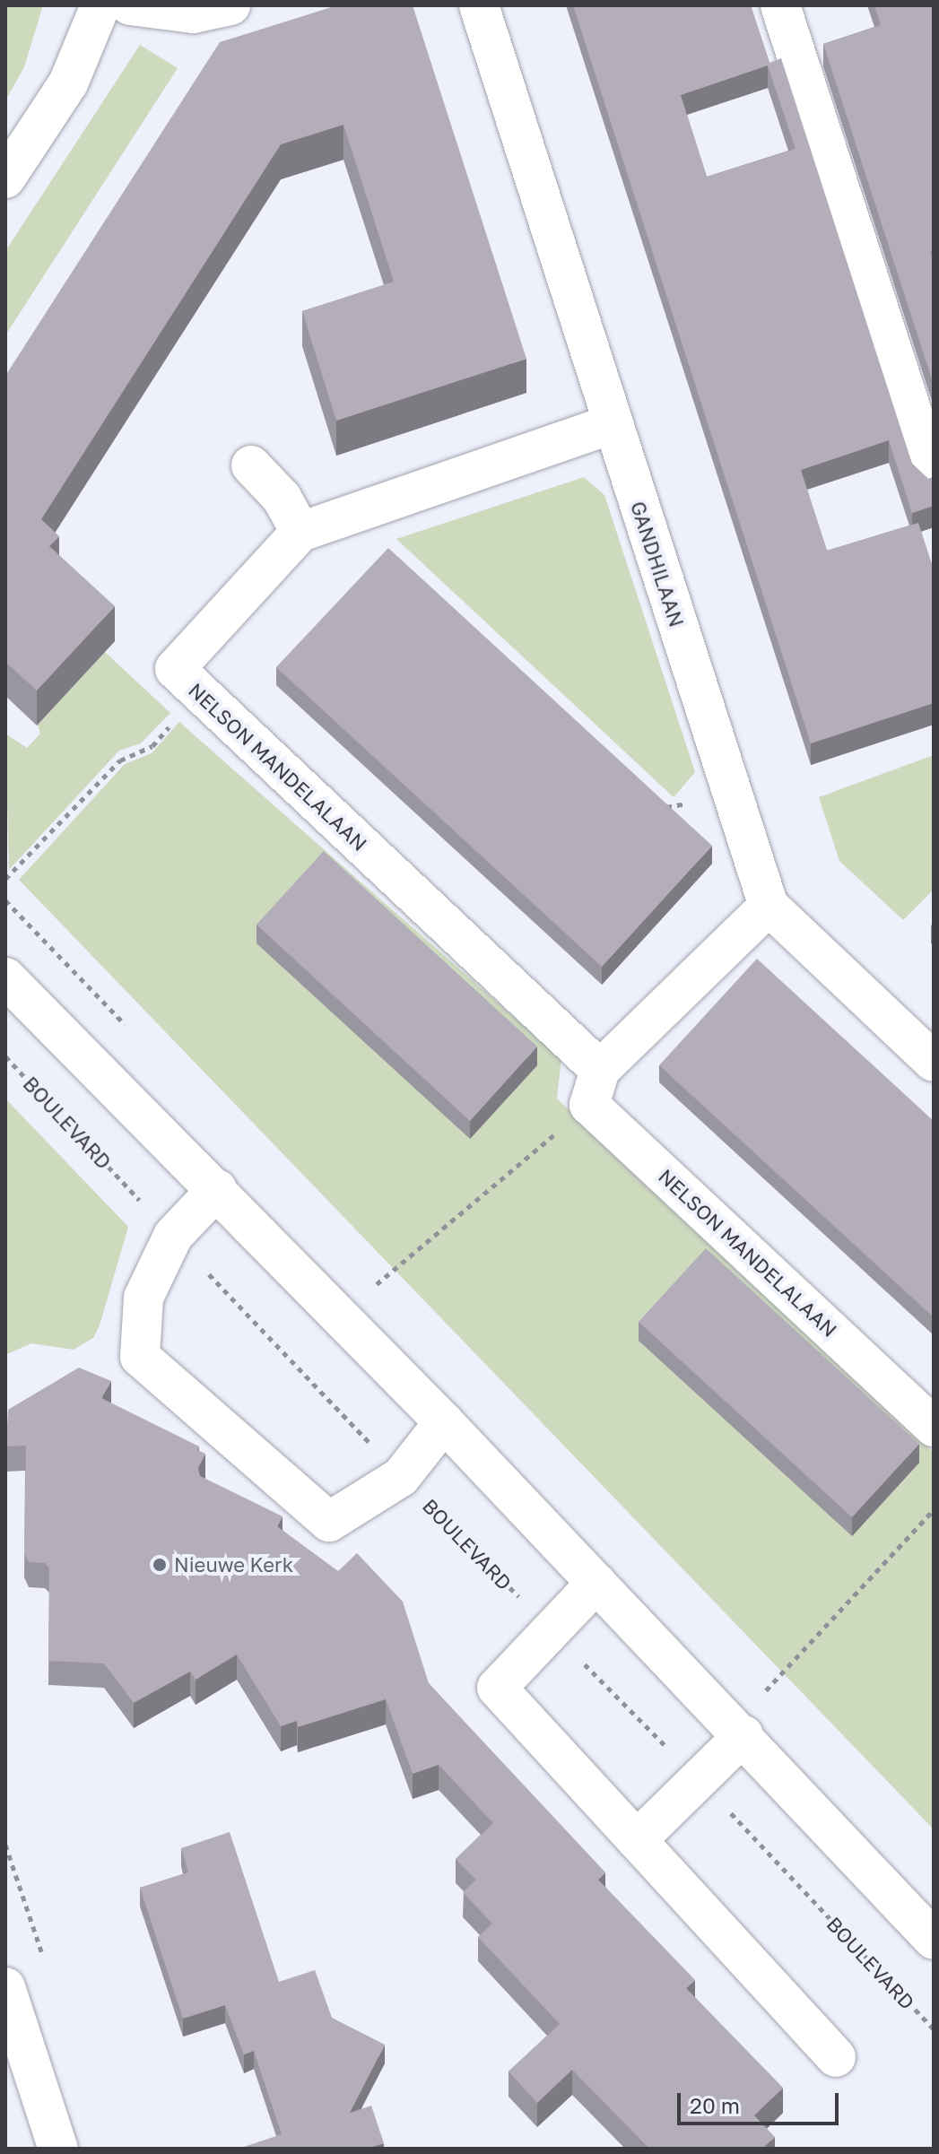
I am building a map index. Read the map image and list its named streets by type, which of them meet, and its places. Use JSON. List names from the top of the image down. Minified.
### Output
{"streets":{"street":["GANDHILAAN","NELSON MANDELALAAN"],"path":["BOULEVARD"]},"crossings":[["GANDHILAAN","NELSON MANDELALAAN"]],"places":["Nieuwe Kerk"],"scale_bar":"20 m"}
